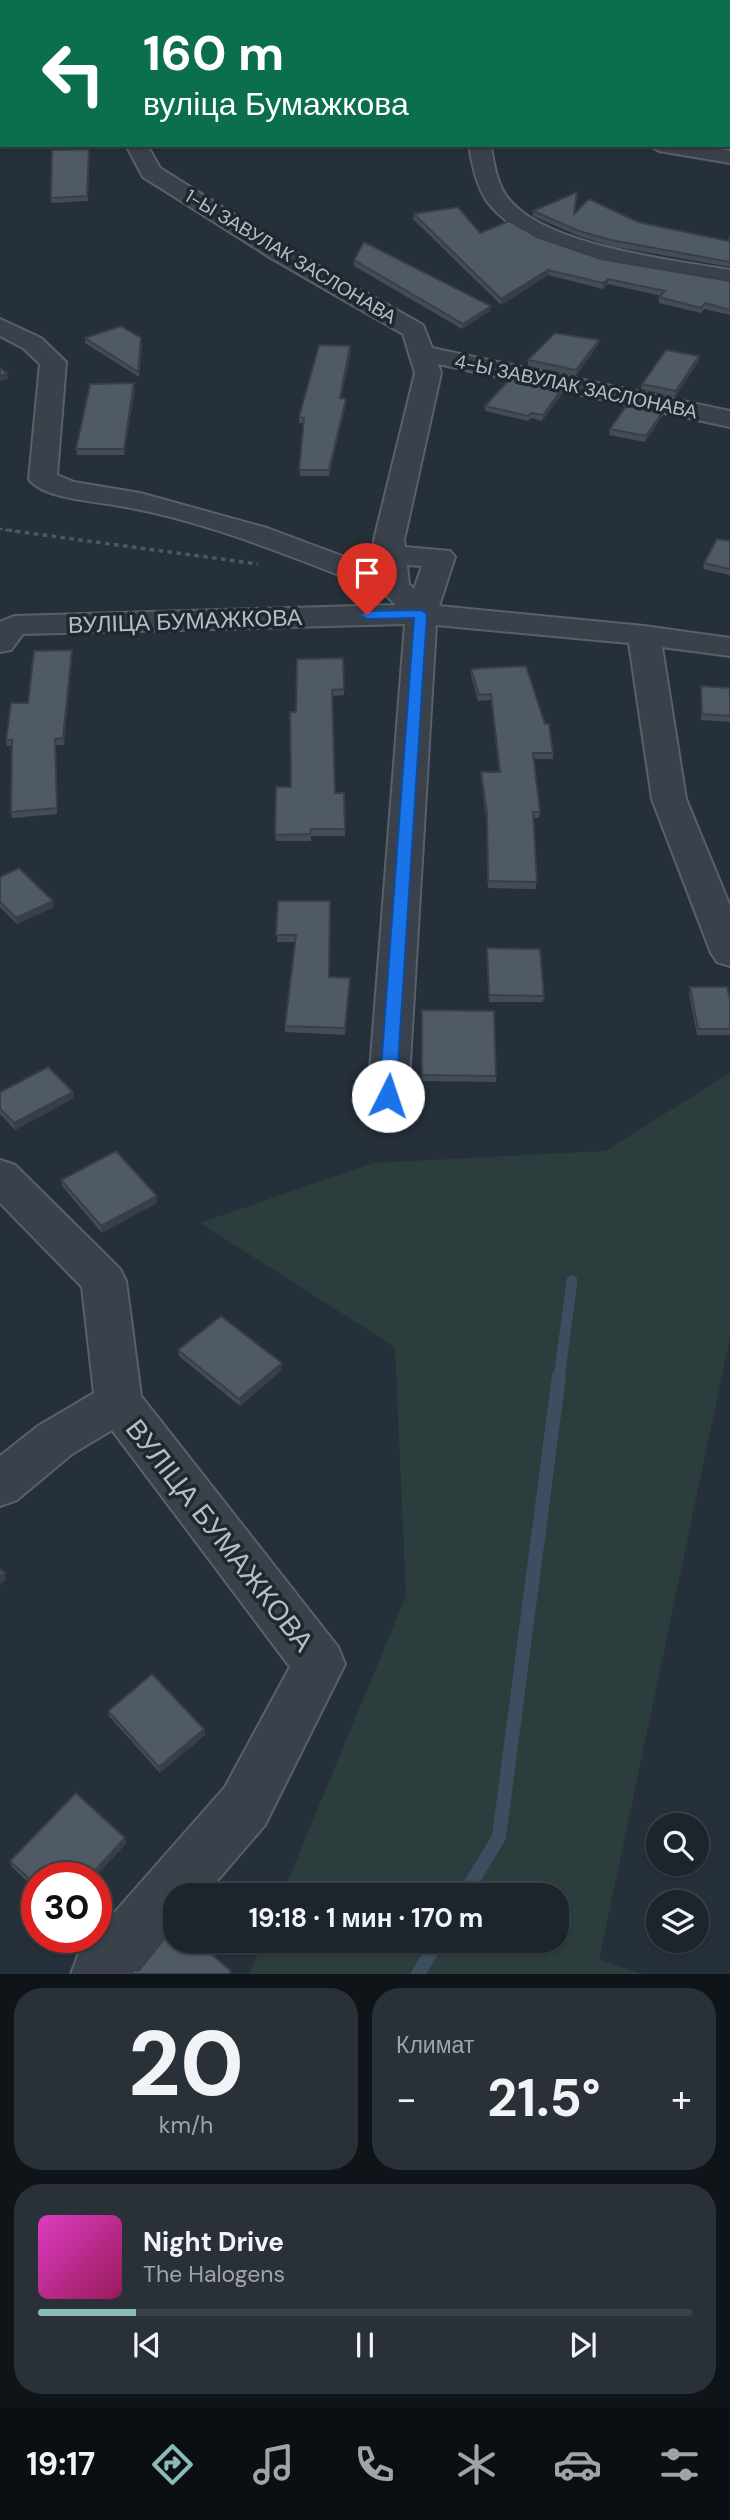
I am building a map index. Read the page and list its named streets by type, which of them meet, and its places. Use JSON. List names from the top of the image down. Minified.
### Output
{"streets":{"street":["1-Ы ЗАВУЛАК ЗАСЛОНАВА","4-Ы ЗАВУЛАК ЗАСЛОНАВА","ВУЛІЦА БУМАЖКОВА"]},"crossings":[["1-Ы ЗАВУЛАК ЗАСЛОНАВА","4-Ы ЗАВУЛАК ЗАСЛОНАВА"]],"page":{"turn":["160 m","вуліца Бумажкова"],"limit":"30","trip":"19:18 · 1 мин · 170 m","tile":[["20","km/h"],"Климат"],"heat":["−","21.5°","+"],"song":["Night Drive","The Halogens"],"tabs":"19:17"}}
